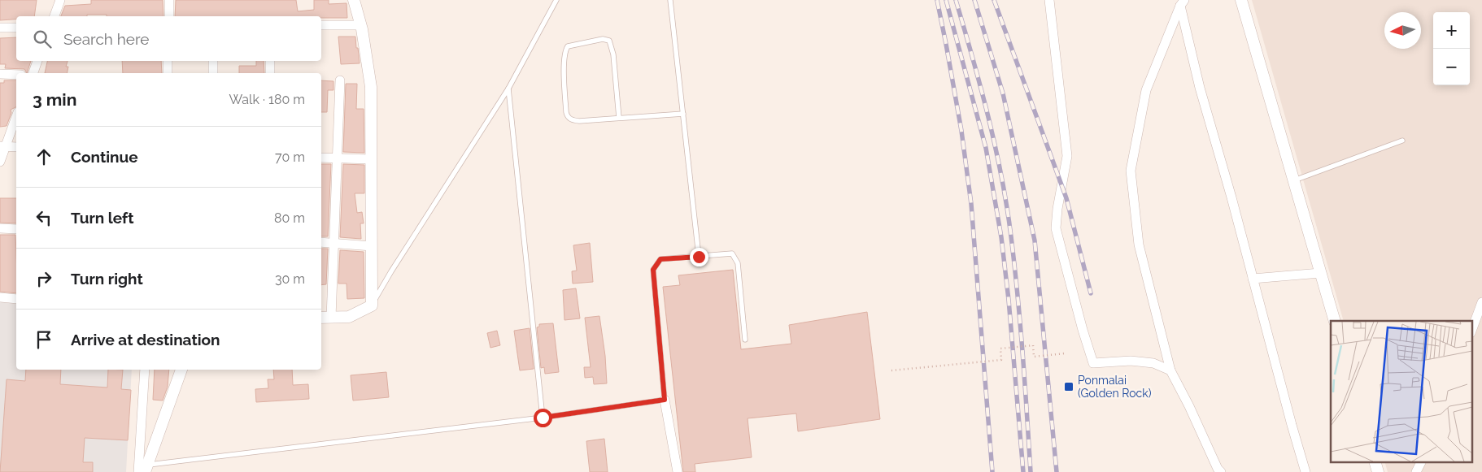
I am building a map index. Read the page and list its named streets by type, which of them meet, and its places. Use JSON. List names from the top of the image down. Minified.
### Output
{"places":{"transit":["Ponmalai (Golden Rock)"]},"north":"left","page":{"map_buttons":["+","−"],"search":"Search here","heading":["3 min","Walk · 180 m"],"list":[["Continue","70 m"],["Turn left","80 m"],["Turn right","30 m"],"Arrive at destination"]}}
